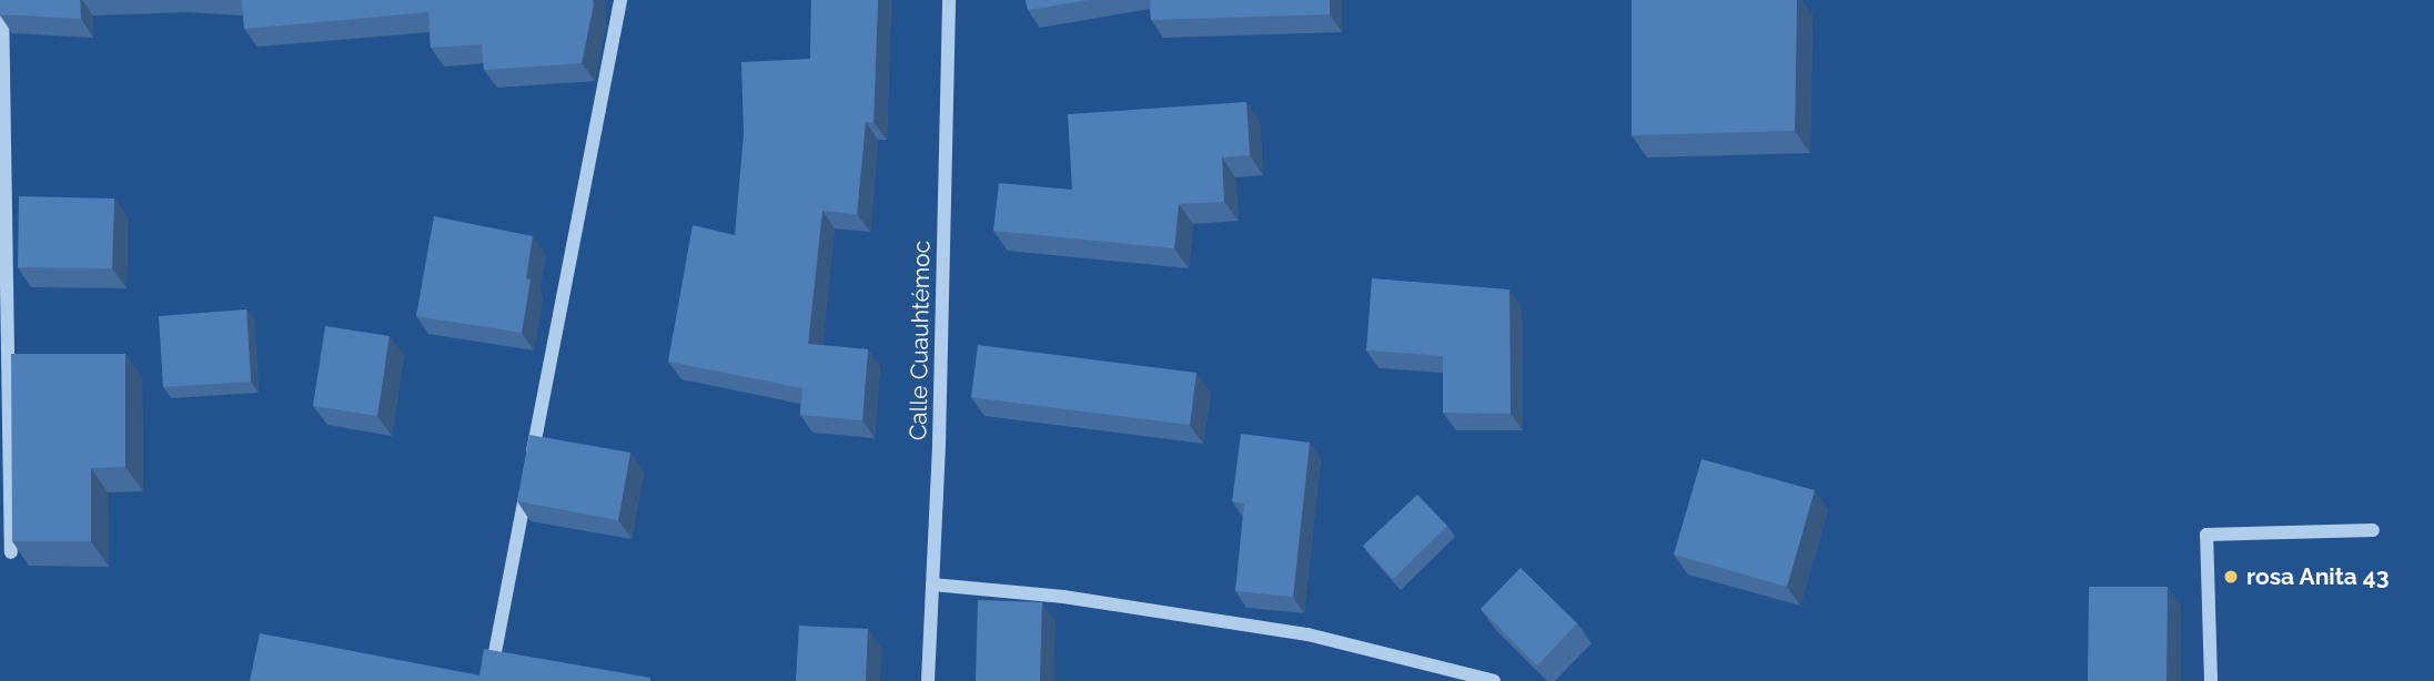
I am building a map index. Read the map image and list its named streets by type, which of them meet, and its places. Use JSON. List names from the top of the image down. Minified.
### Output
{"streets":{"street":["Calle Cuauhtémoc"]},"places":["rosa Anita 43"]}
